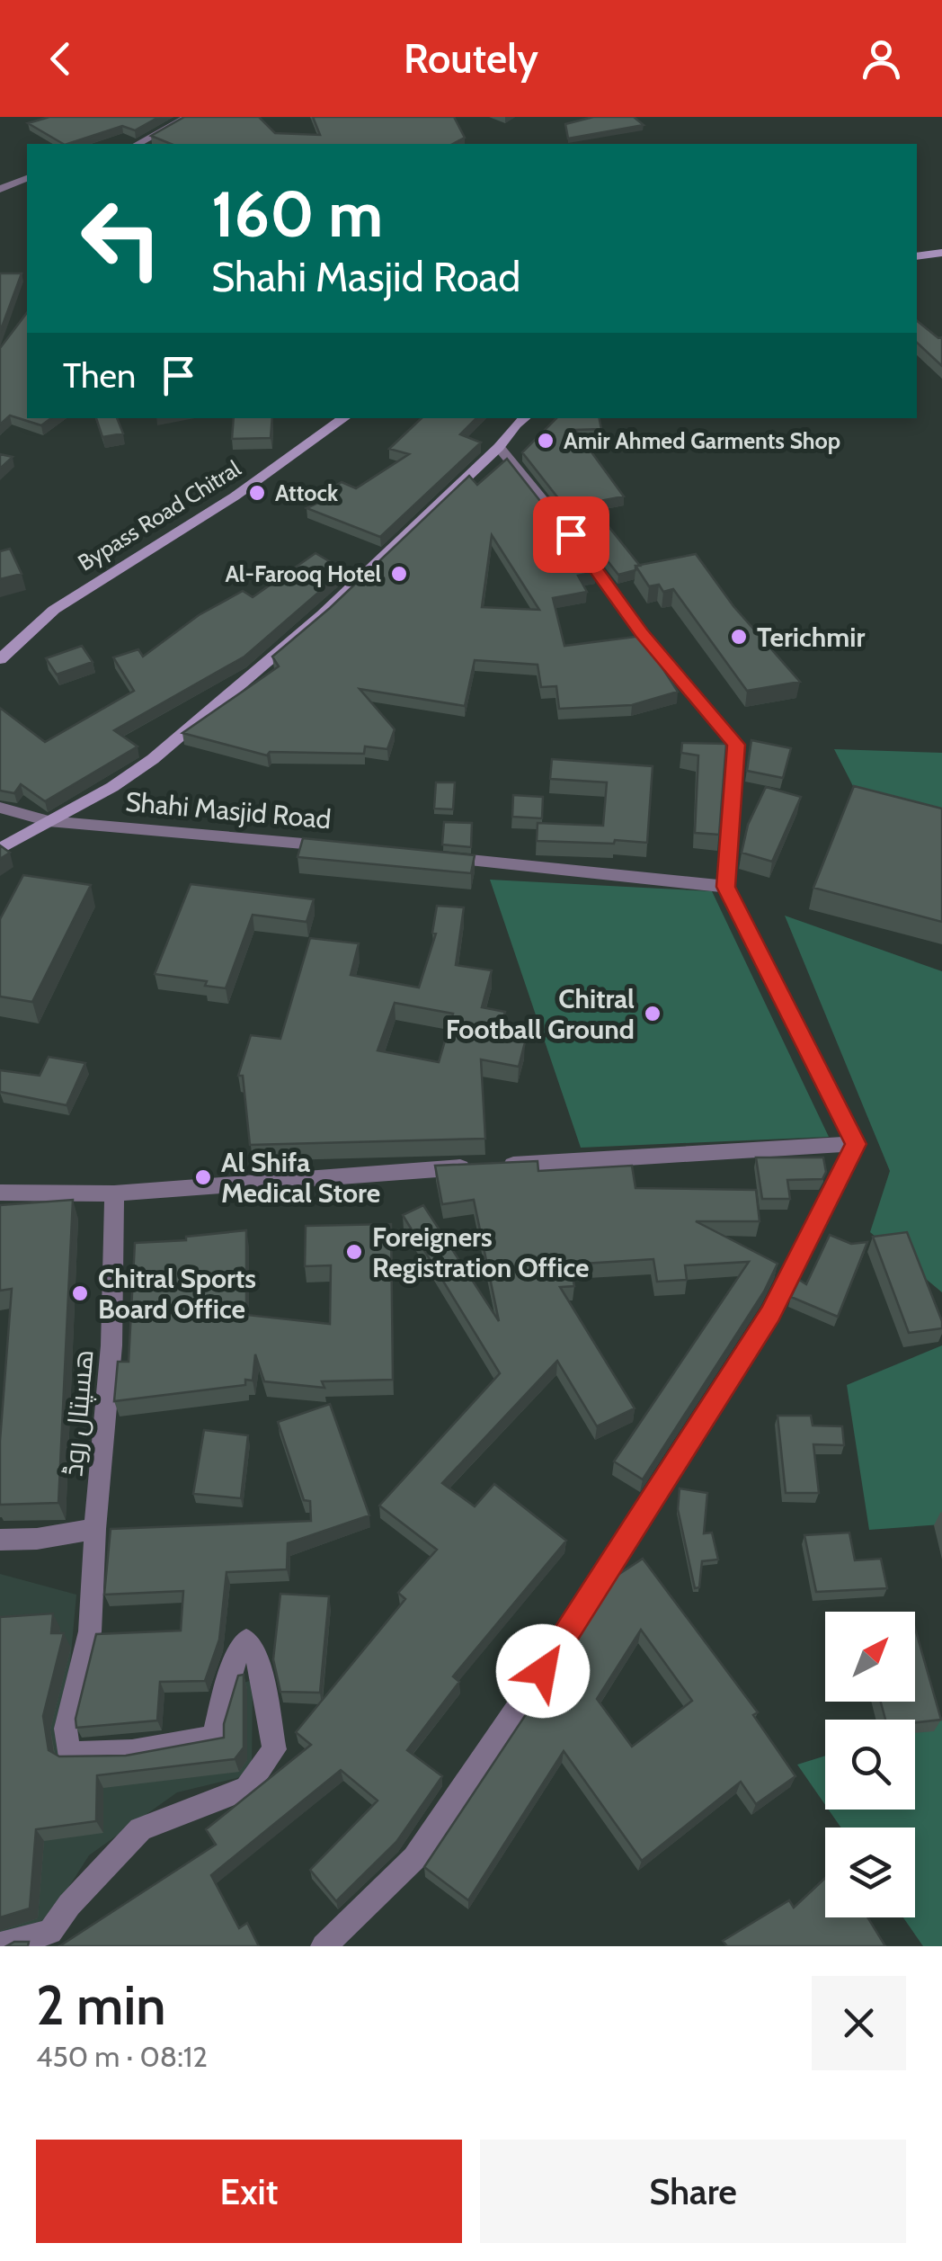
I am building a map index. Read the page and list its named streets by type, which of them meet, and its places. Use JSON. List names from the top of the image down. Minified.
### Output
{"streets":{"street":["Bypass Road Chitral","Shahi Masjid Road","ھسپتال روڈ"]},"places":["Amir Ahmed Garments Shop","Attock","Al-Farooq Hotel","Terichmir","Chitral Football Ground","Al Shifa Medical Store","Foreigners Registration Office","Chitral Sports Board Office"],"north":"top right","page":{"header":"Routely","turn":["160 m","Shahi Masjid Road"],"then":"Then","heading":["2 min","450 m · 08:12"],"buttons":["Exit","Share"]}}
